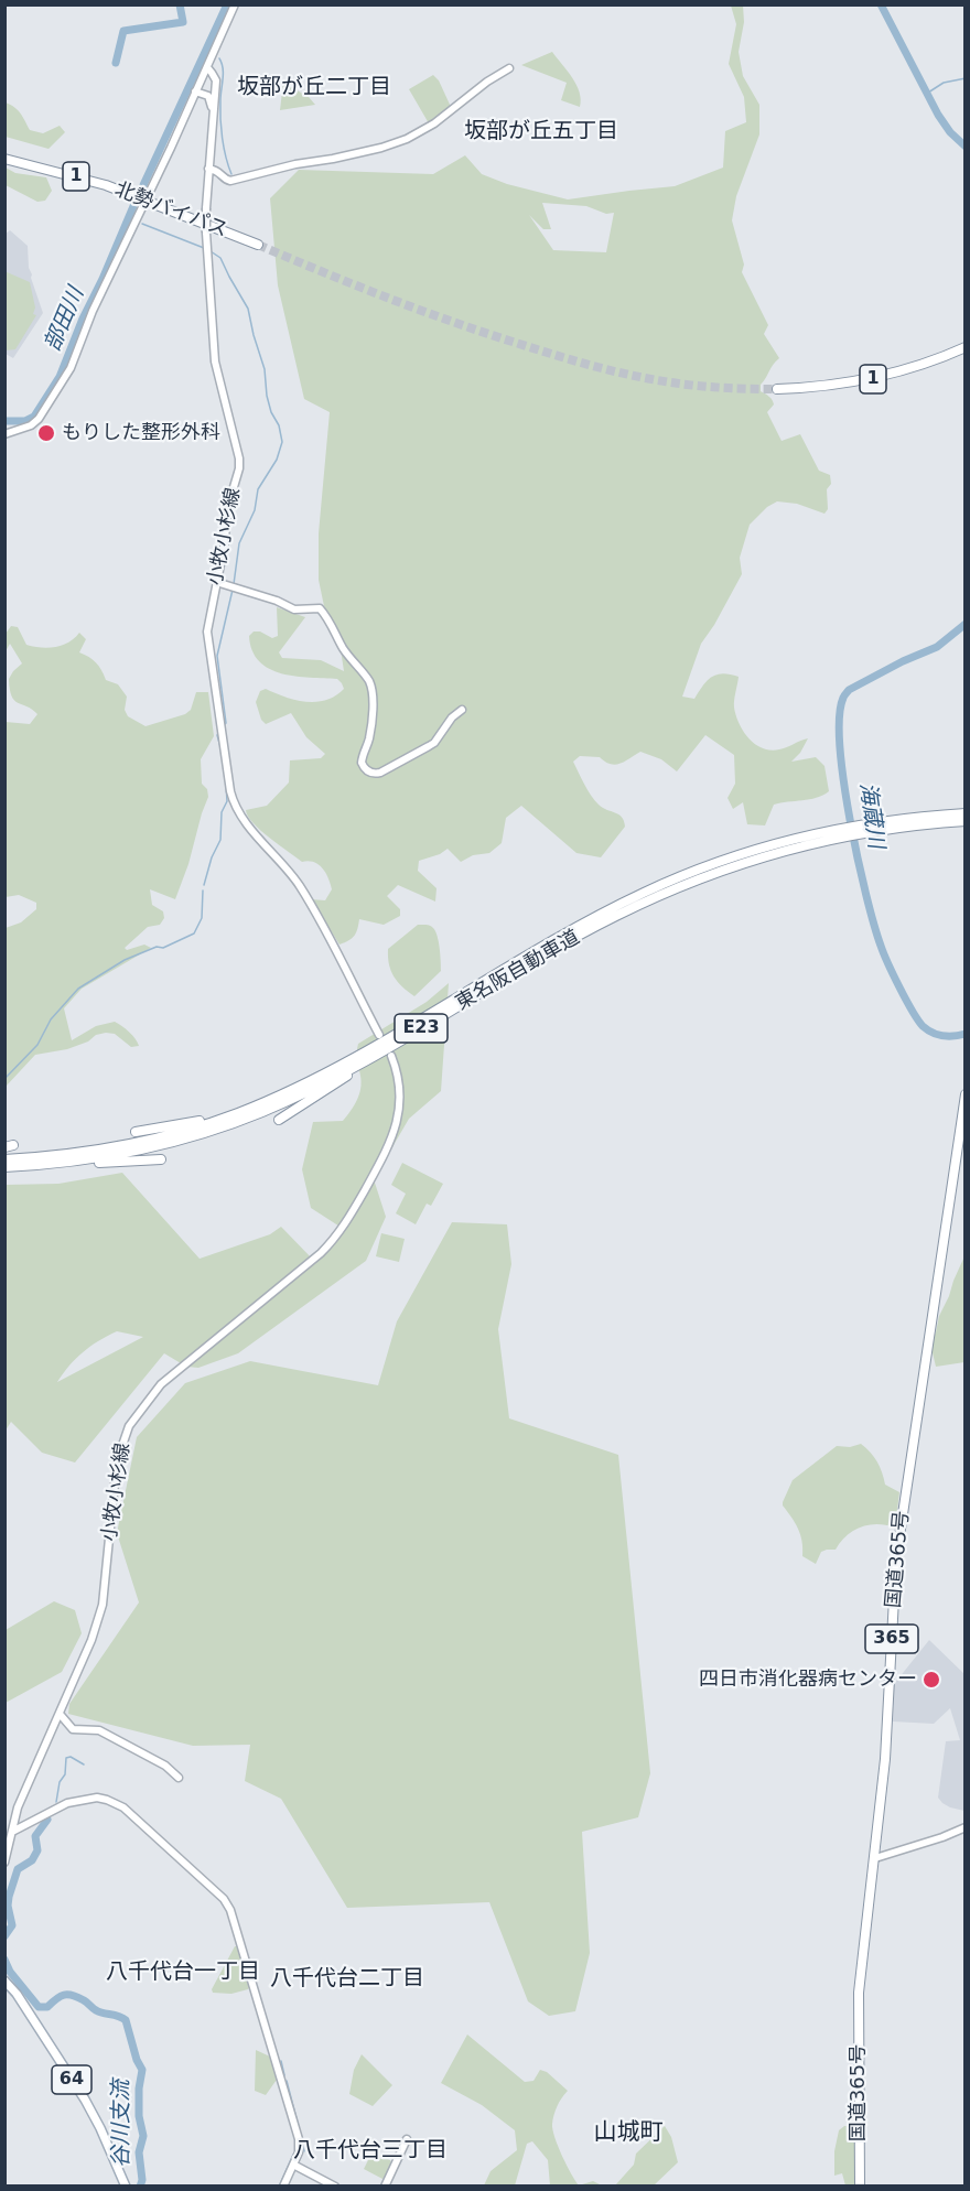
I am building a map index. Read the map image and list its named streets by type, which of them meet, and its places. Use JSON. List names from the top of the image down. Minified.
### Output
{"streets":{"highway":["1","北勢バイパス","東名阪自動車道","E23","国道365号","365"],"main road":["64"],"street":["小牧小杉線"]},"districts":["坂部が丘二丁目","坂部が丘五丁目","八千代台一丁目","八千代台二丁目","山城町","八千代台三丁目"],"water":["部田川","海蔵川","谷川支流"],"places":["もりした整形外科","四日市消化器病センター"]}
